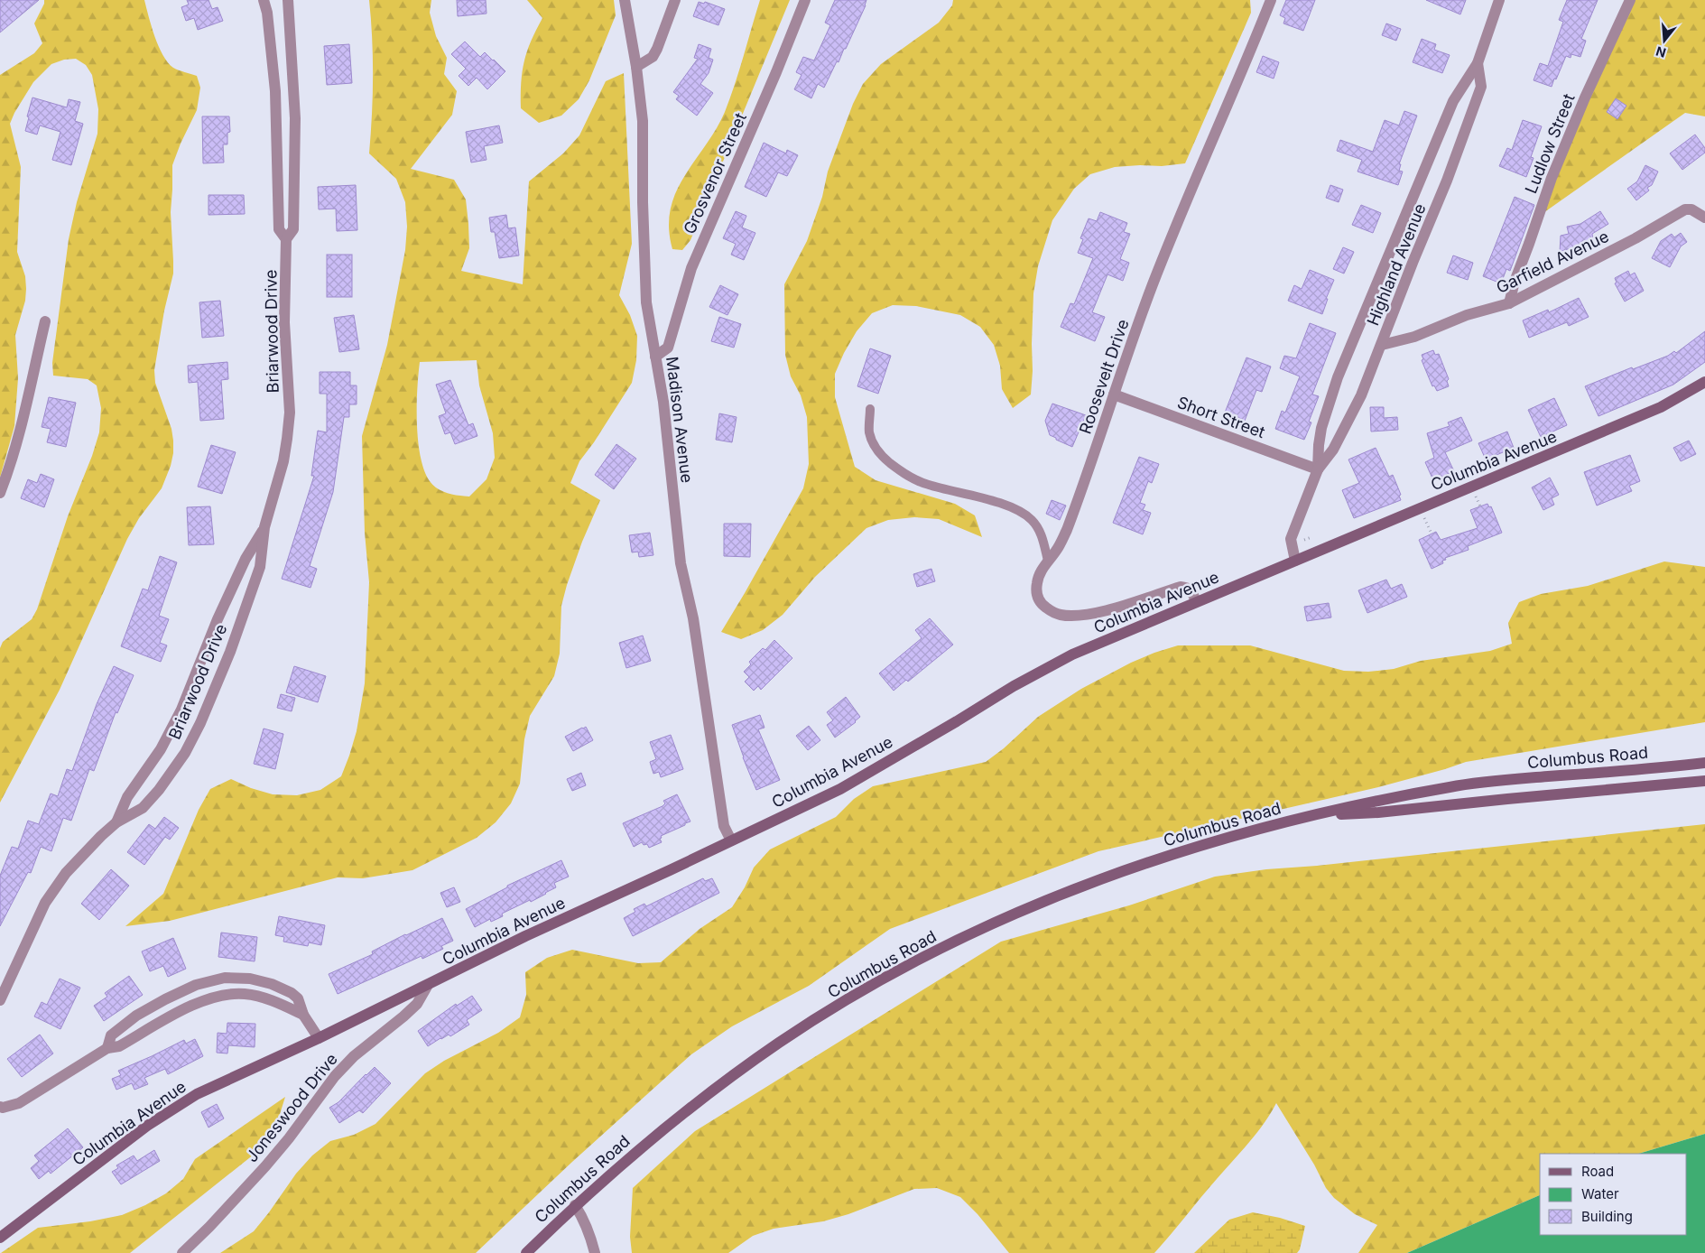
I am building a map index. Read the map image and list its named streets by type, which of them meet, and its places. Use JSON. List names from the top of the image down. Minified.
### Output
{"streets":{"street":["Ludlow Street","Grosvenor Street","Garfield Avenue","Highland Avenue","Briarwood Drive","Roosevelt Drive","Short Street","Madison Avenue","Columbia Avenue","Columbus Road","Joneswood Drive"]},"crossings":[["Ludlow Street","Garfield Avenue"],["Grosvenor Street","Madison Avenue"],["Garfield Avenue","Highland Avenue"],["Highland Avenue","Short Street"],["Highland Avenue","Columbia Avenue"],["Roosevelt Drive","Short Street"],["Roosevelt Drive","Columbia Avenue"],["Madison Avenue","Columbia Avenue"],["Columbia Avenue","Joneswood Drive"]],"legend":["Road","Water","Building"],"north":"bottom"}
